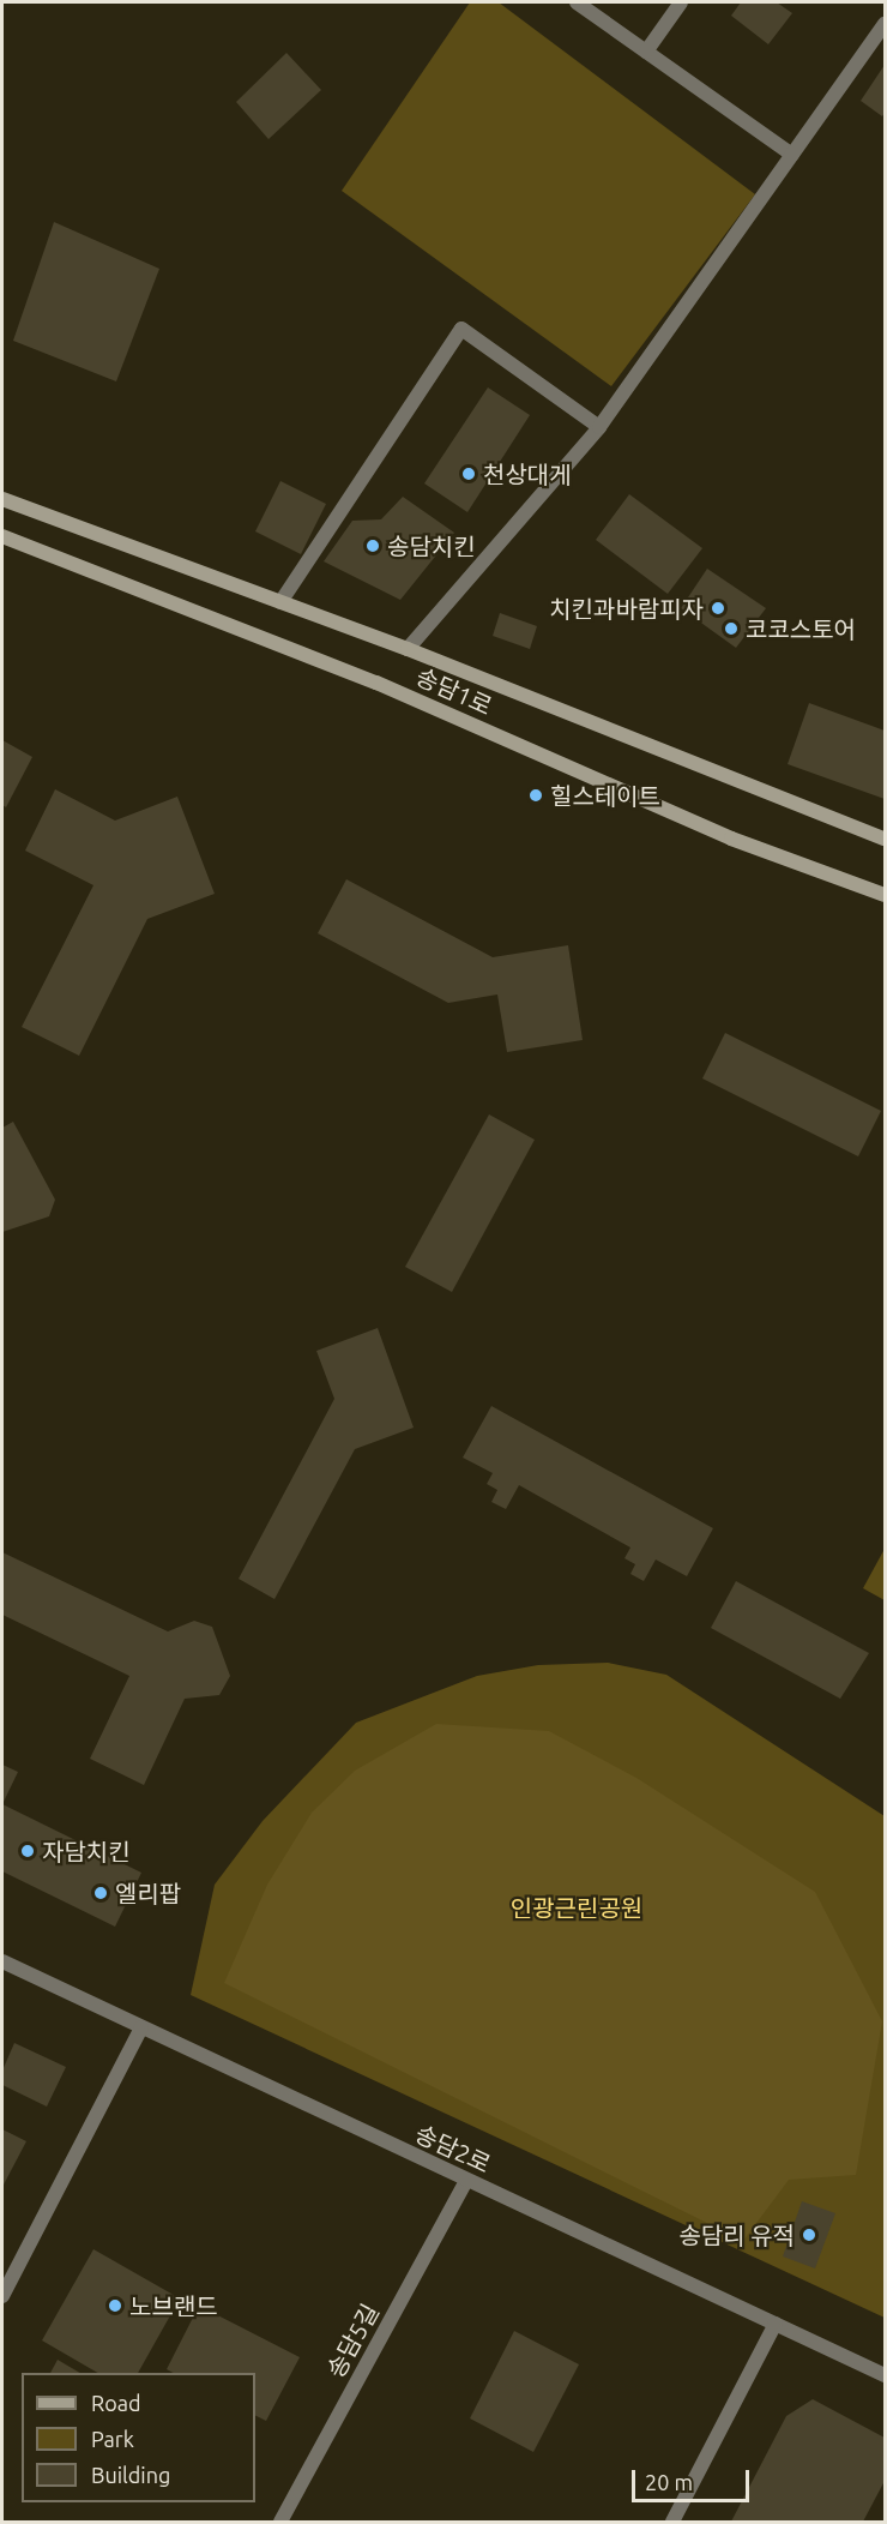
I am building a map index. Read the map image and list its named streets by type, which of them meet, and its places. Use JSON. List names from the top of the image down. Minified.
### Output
{"streets":{"main road":["송담1로"],"street":["송담2로","송담5길"]},"crossings":[["송담2로","송담5길"]],"parks":["인광근린공원"],"places":["천상대게","송담치킨","치킨과바람피자","코코스토어","힐스테이트","자담치킨","엘리팝","송담리 유적","노브랜드"],"legend":["Road","Park","Building"],"scale_bar":"20 m"}
